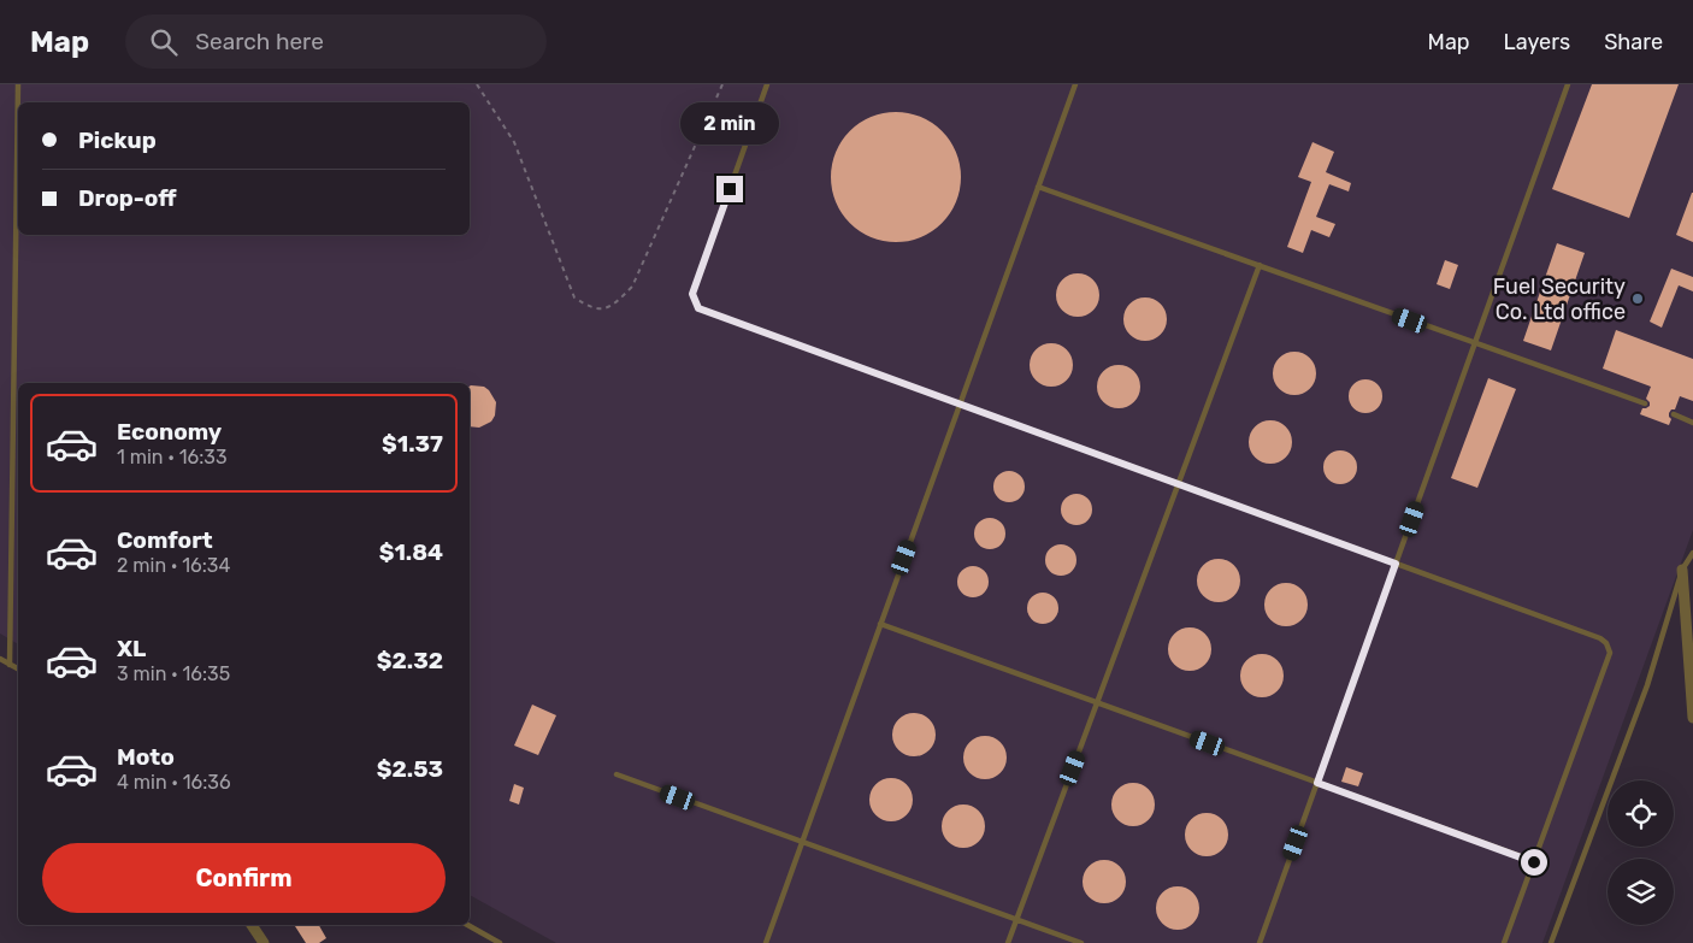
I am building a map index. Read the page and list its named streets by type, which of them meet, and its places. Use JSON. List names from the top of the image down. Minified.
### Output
{"places":["Fuel Security Co. Ltd office"],"page":{"header":"Map","search":"Search here","nav":["Map","Layers","Share"],"bubble":"2 min","banner":["Pickup","Drop-off"],"list":[{"name":"Economy","note":"1 min · 16:33","value":"$1.37"},{"name":"Comfort","note":"2 min · 16:34","value":"$1.84"},{"name":"XL","note":"3 min · 16:35","value":"$2.32"},{"name":"Moto","note":"4 min · 16:36","value":"$2.53"}],"buttons":"Confirm"}}
